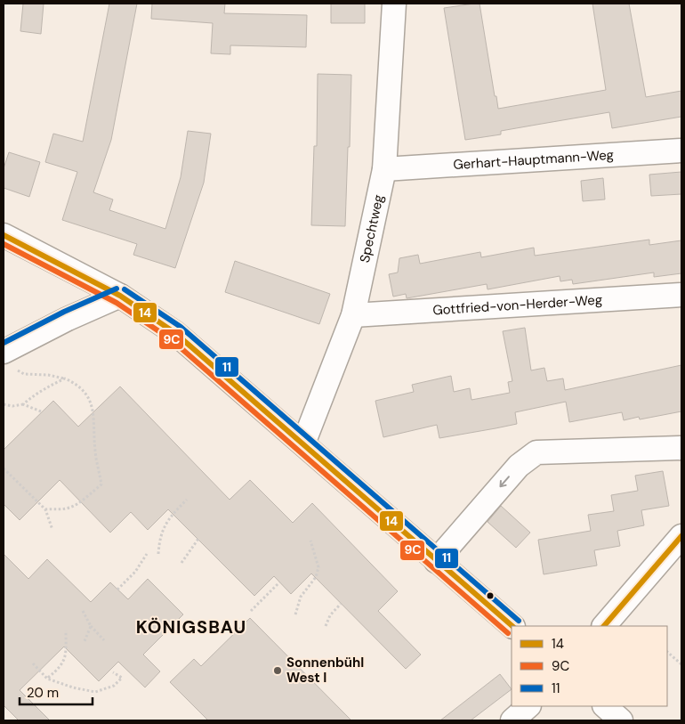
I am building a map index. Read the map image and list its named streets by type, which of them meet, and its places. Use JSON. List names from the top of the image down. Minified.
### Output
{"streets":{"street":["Gerhart-Hauptmann-Weg","Spechtweg","Gottfried-von-Herder-Weg"]},"crossings":[["Gerhart-Hauptmann-Weg","Spechtweg"],["Spechtweg","Gottfried-von-Herder-Weg"]],"districts":["KÖNIGSBAU"],"places":["Sonnenbühl West I"],"lines":["transit line 14","transit line 9C","transit line 11"],"legend":["14","9C","11"],"scale_bar":"20 m"}
